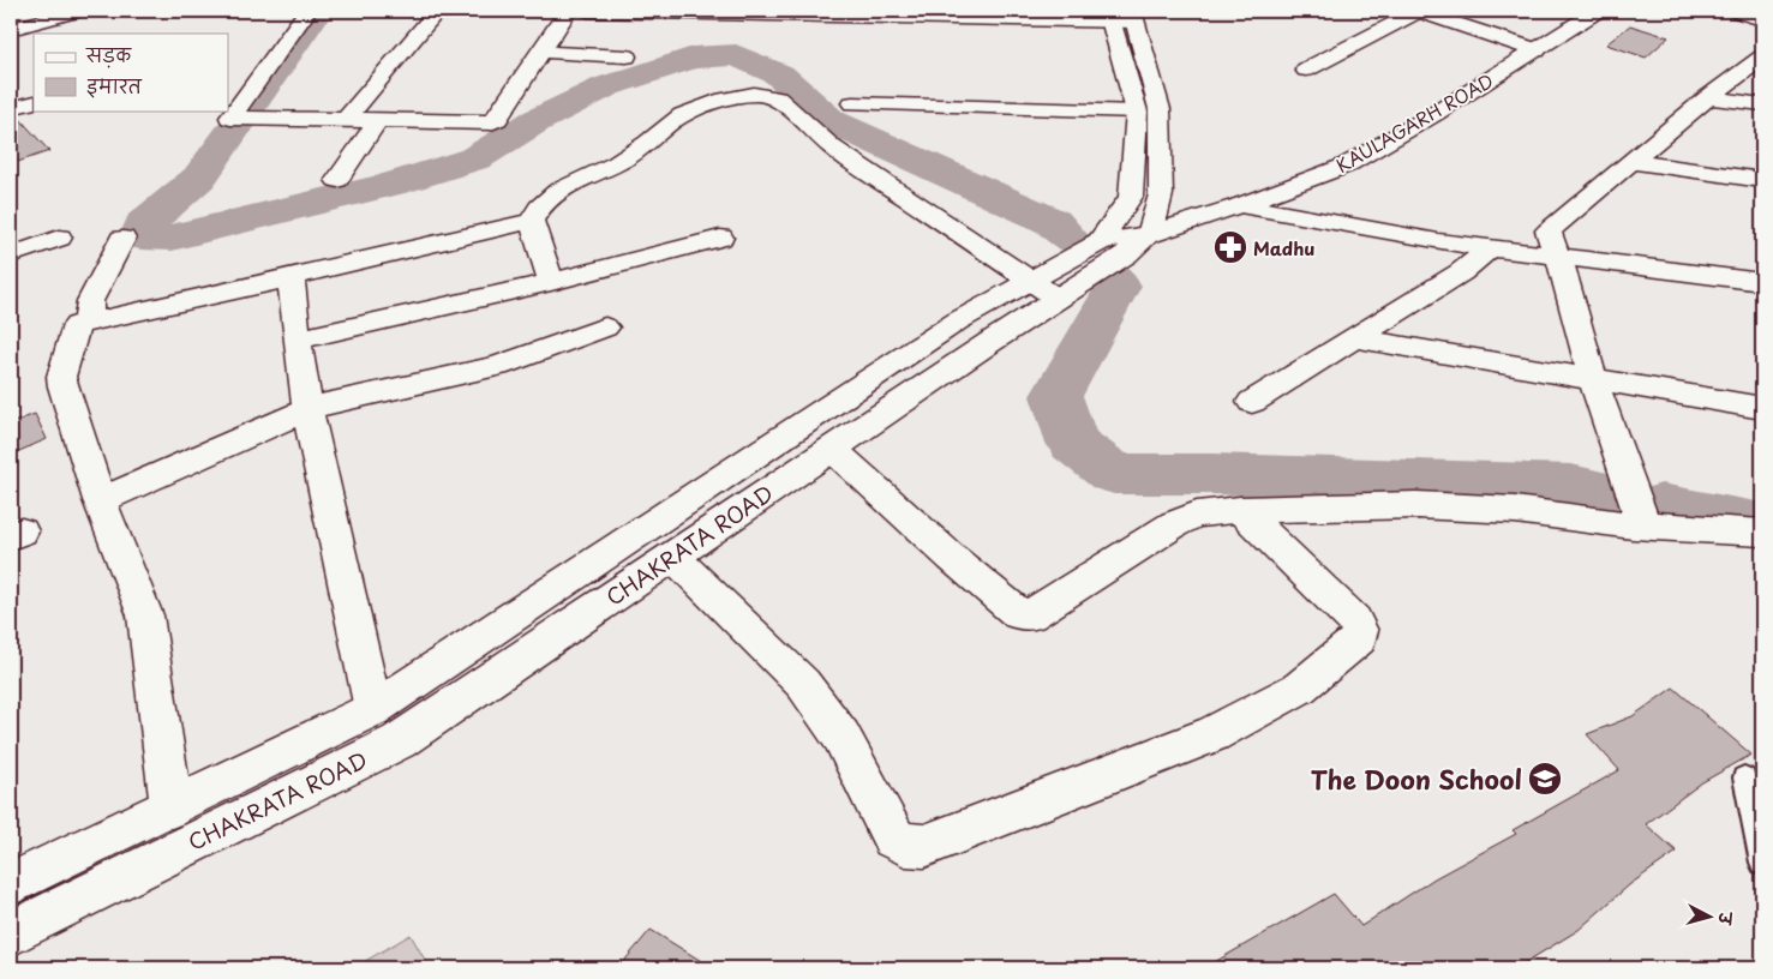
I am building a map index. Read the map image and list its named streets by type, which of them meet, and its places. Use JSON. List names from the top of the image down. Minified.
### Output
{"streets":{"street":["KAULAGARH ROAD","CHAKRATA ROAD"]},"crossings":[["KAULAGARH ROAD","CHAKRATA ROAD"]],"places":{"pharmacy":["Madhu"],"school or university":["The Doon School"]},"legend":["सड़क","इमारत"],"north":"right"}
